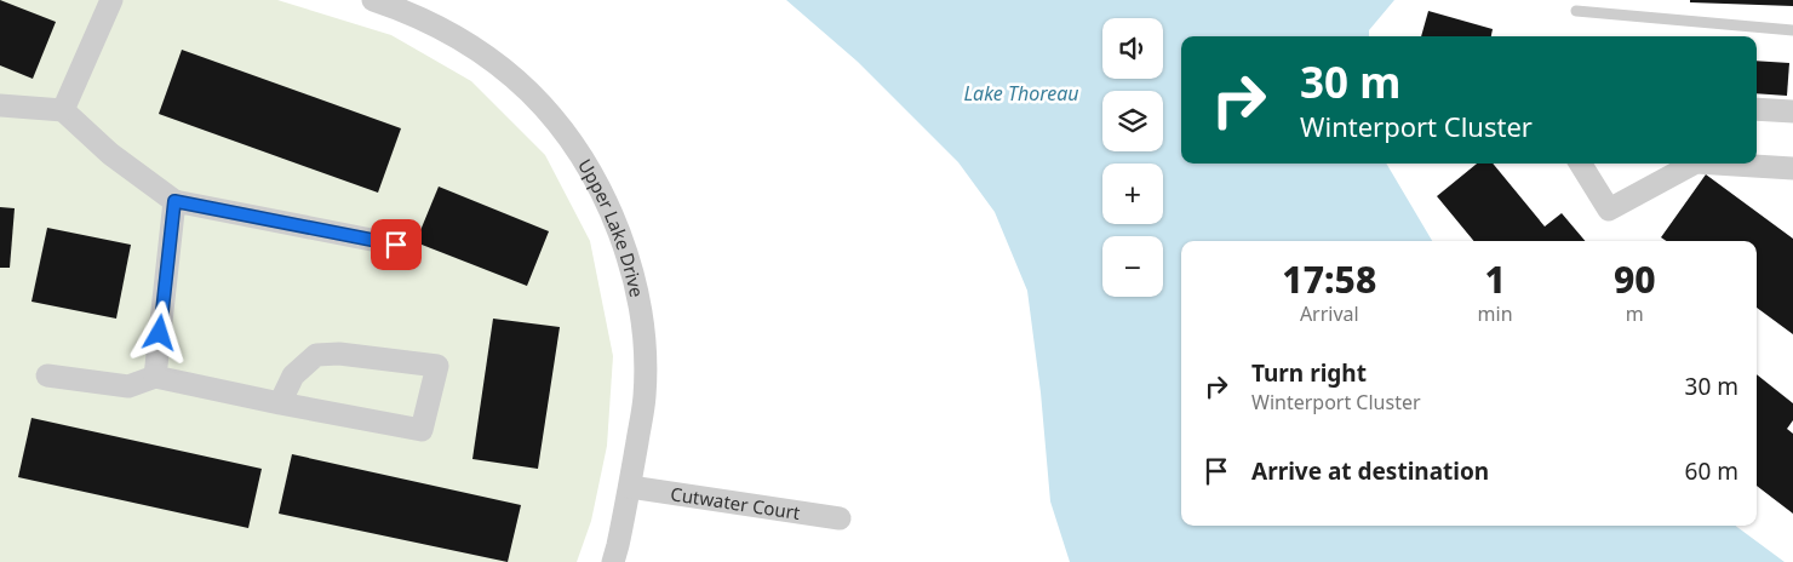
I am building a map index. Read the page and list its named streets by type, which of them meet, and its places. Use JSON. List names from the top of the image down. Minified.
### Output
{"streets":{"street":["Upper Lake Drive","Cutwater Court"]},"crossings":[["Upper Lake Drive","Cutwater Court"]],"water":["Lake Thoreau"],"page":{"map_buttons":["+","−"],"turn":["30 m","Winterport Cluster"],"eta":["17:58","Arrival","1","min","90","m"],"list":[{"name":"Turn right","note":"Winterport Cluster","value":"30 m"},{"name":"Arrive at destination","value":"60 m"}]}}
